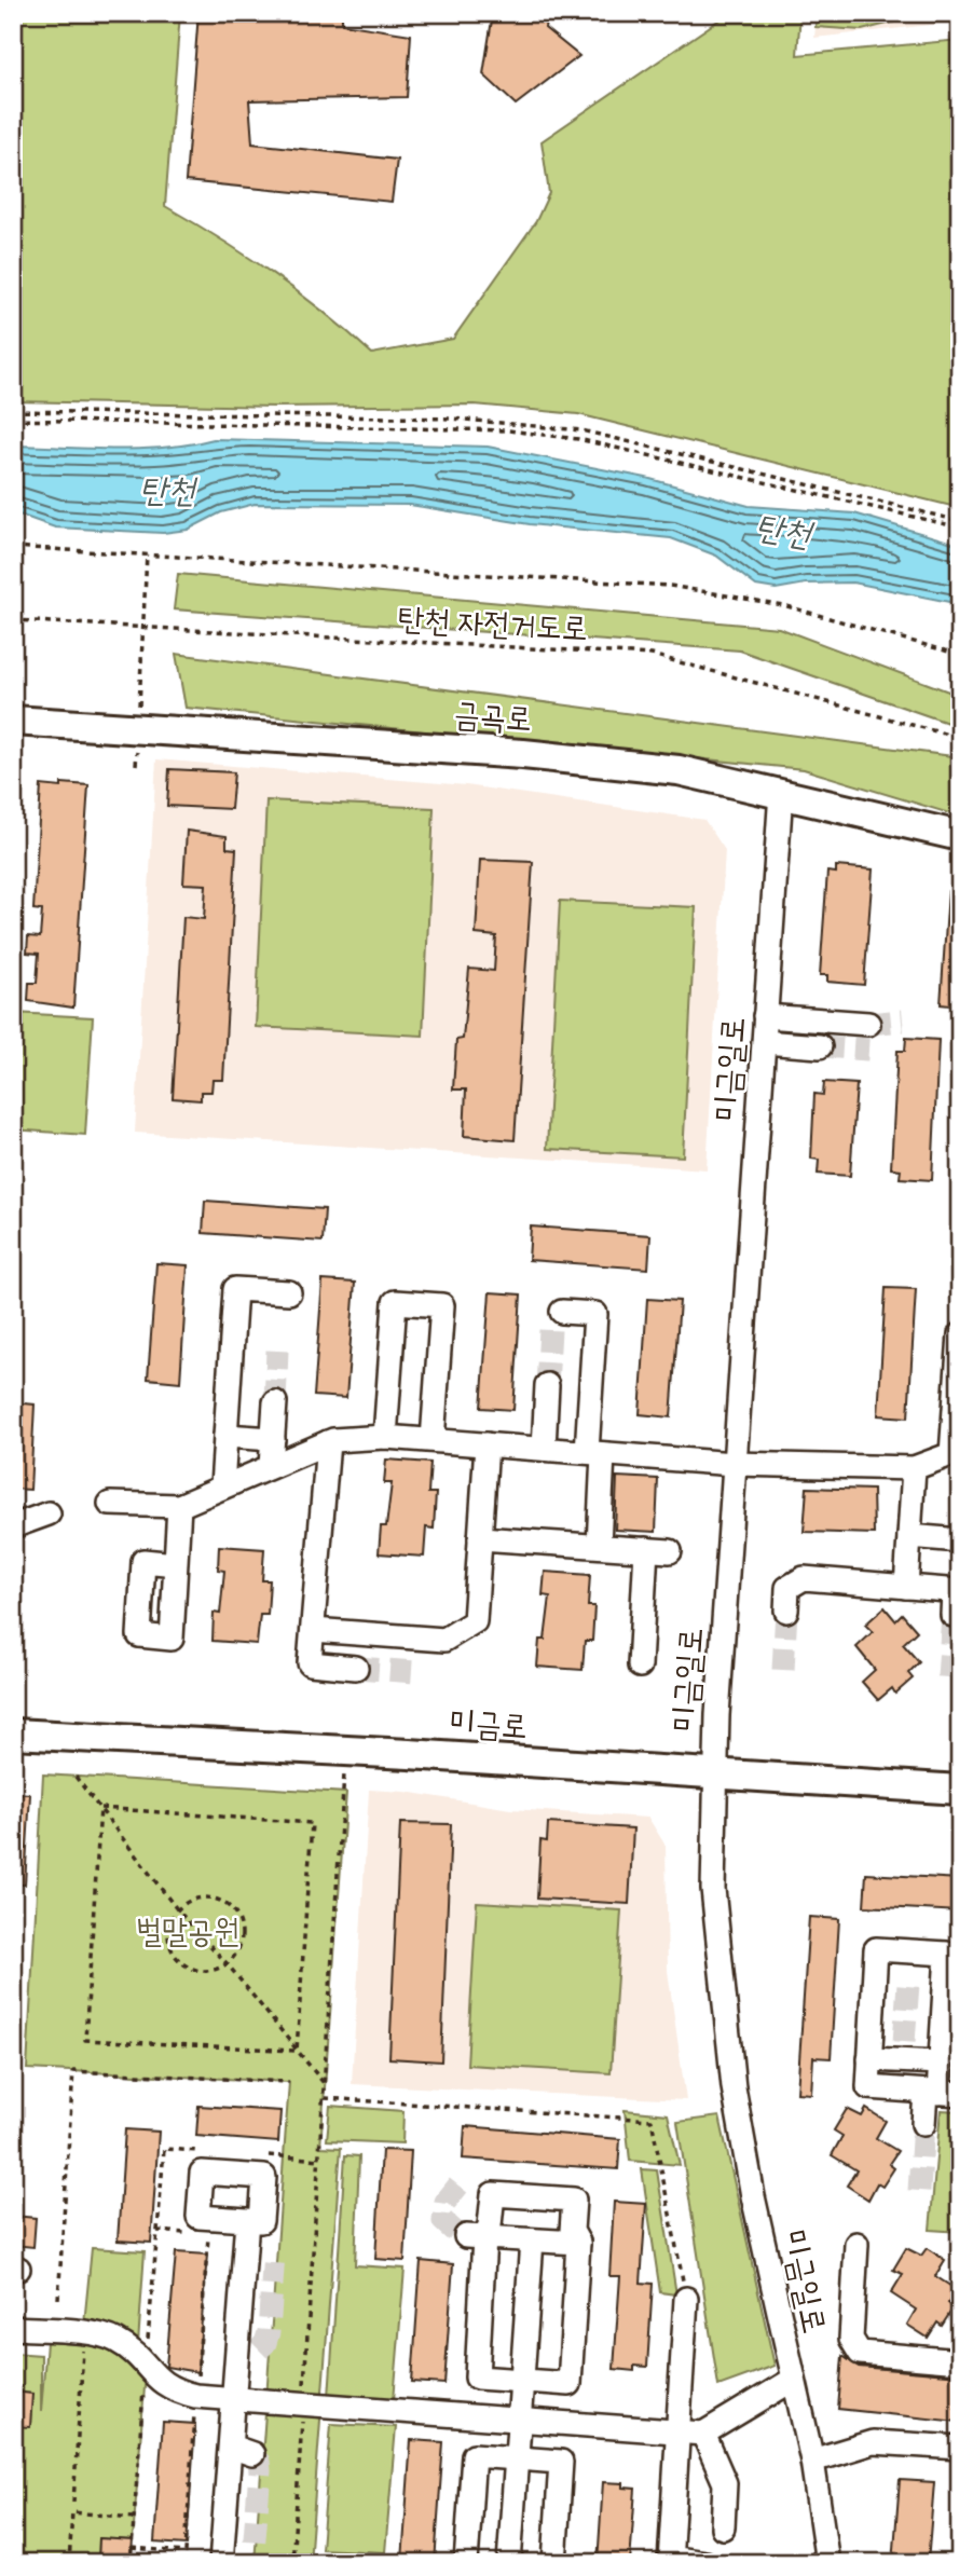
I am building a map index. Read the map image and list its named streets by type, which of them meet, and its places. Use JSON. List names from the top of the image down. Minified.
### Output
{"streets":{"main road":["금곡로","미금로"],"street":["미금일로"],"path":["탄천 자전거도로"]},"crossings":[["금곡로","미금일로"],["미금일로","미금로"]],"water":["탄천"],"parks":["벌말공원"]}
